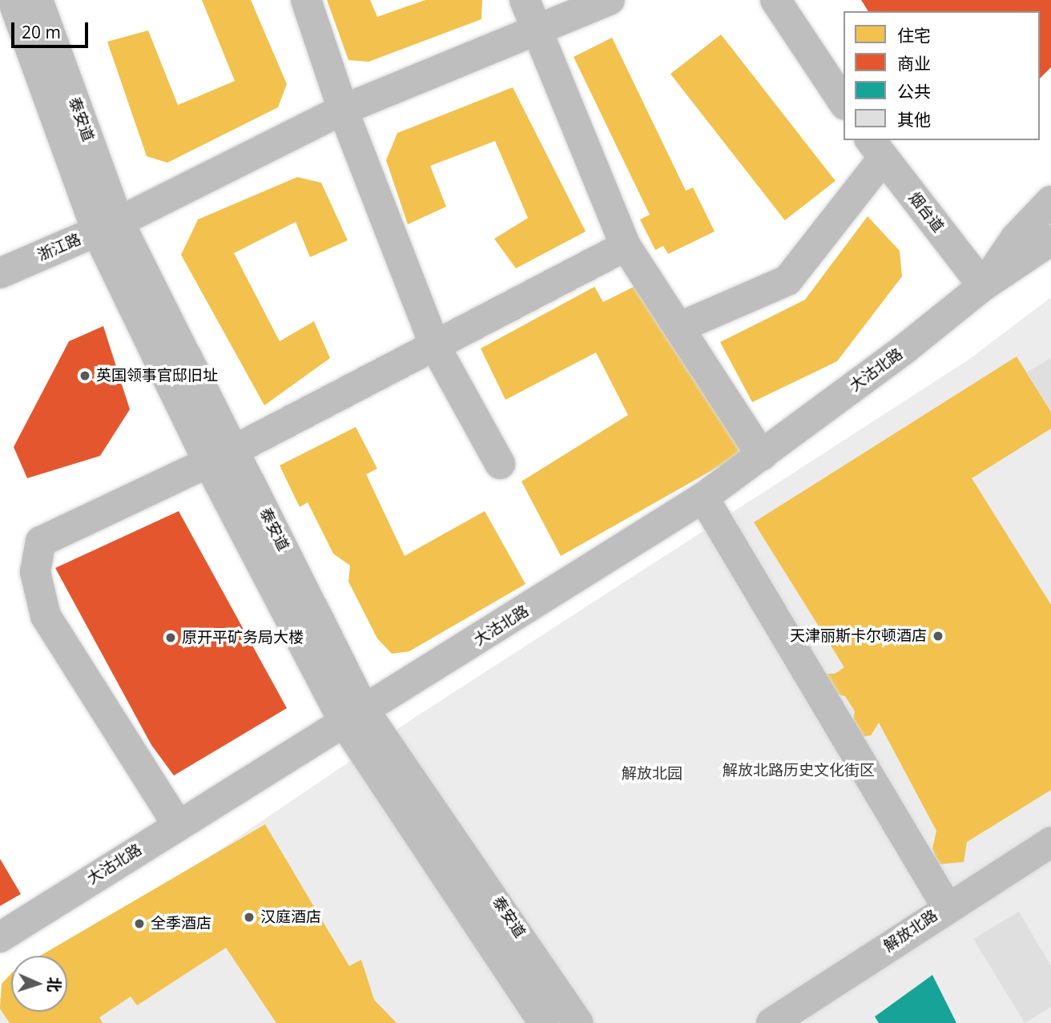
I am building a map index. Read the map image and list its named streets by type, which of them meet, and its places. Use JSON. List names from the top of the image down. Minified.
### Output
{"streets":{"street":["泰安道","烟台道","浙江路","大沽北路","解放北路"]},"crossings":[["泰安道","浙江路"],["泰安道","大沽北路"],["烟台道","大沽北路"]],"parks":["解放北路历史文化街区","解放北园"],"places":["英国领事官邸旧址","天津丽斯卡尔顿酒店","原开平矿务局大楼","汉庭酒店","全季酒店"],"legend":["住宅","商业","公共","其他"],"scale_bar":"20 m","north":"right"}
